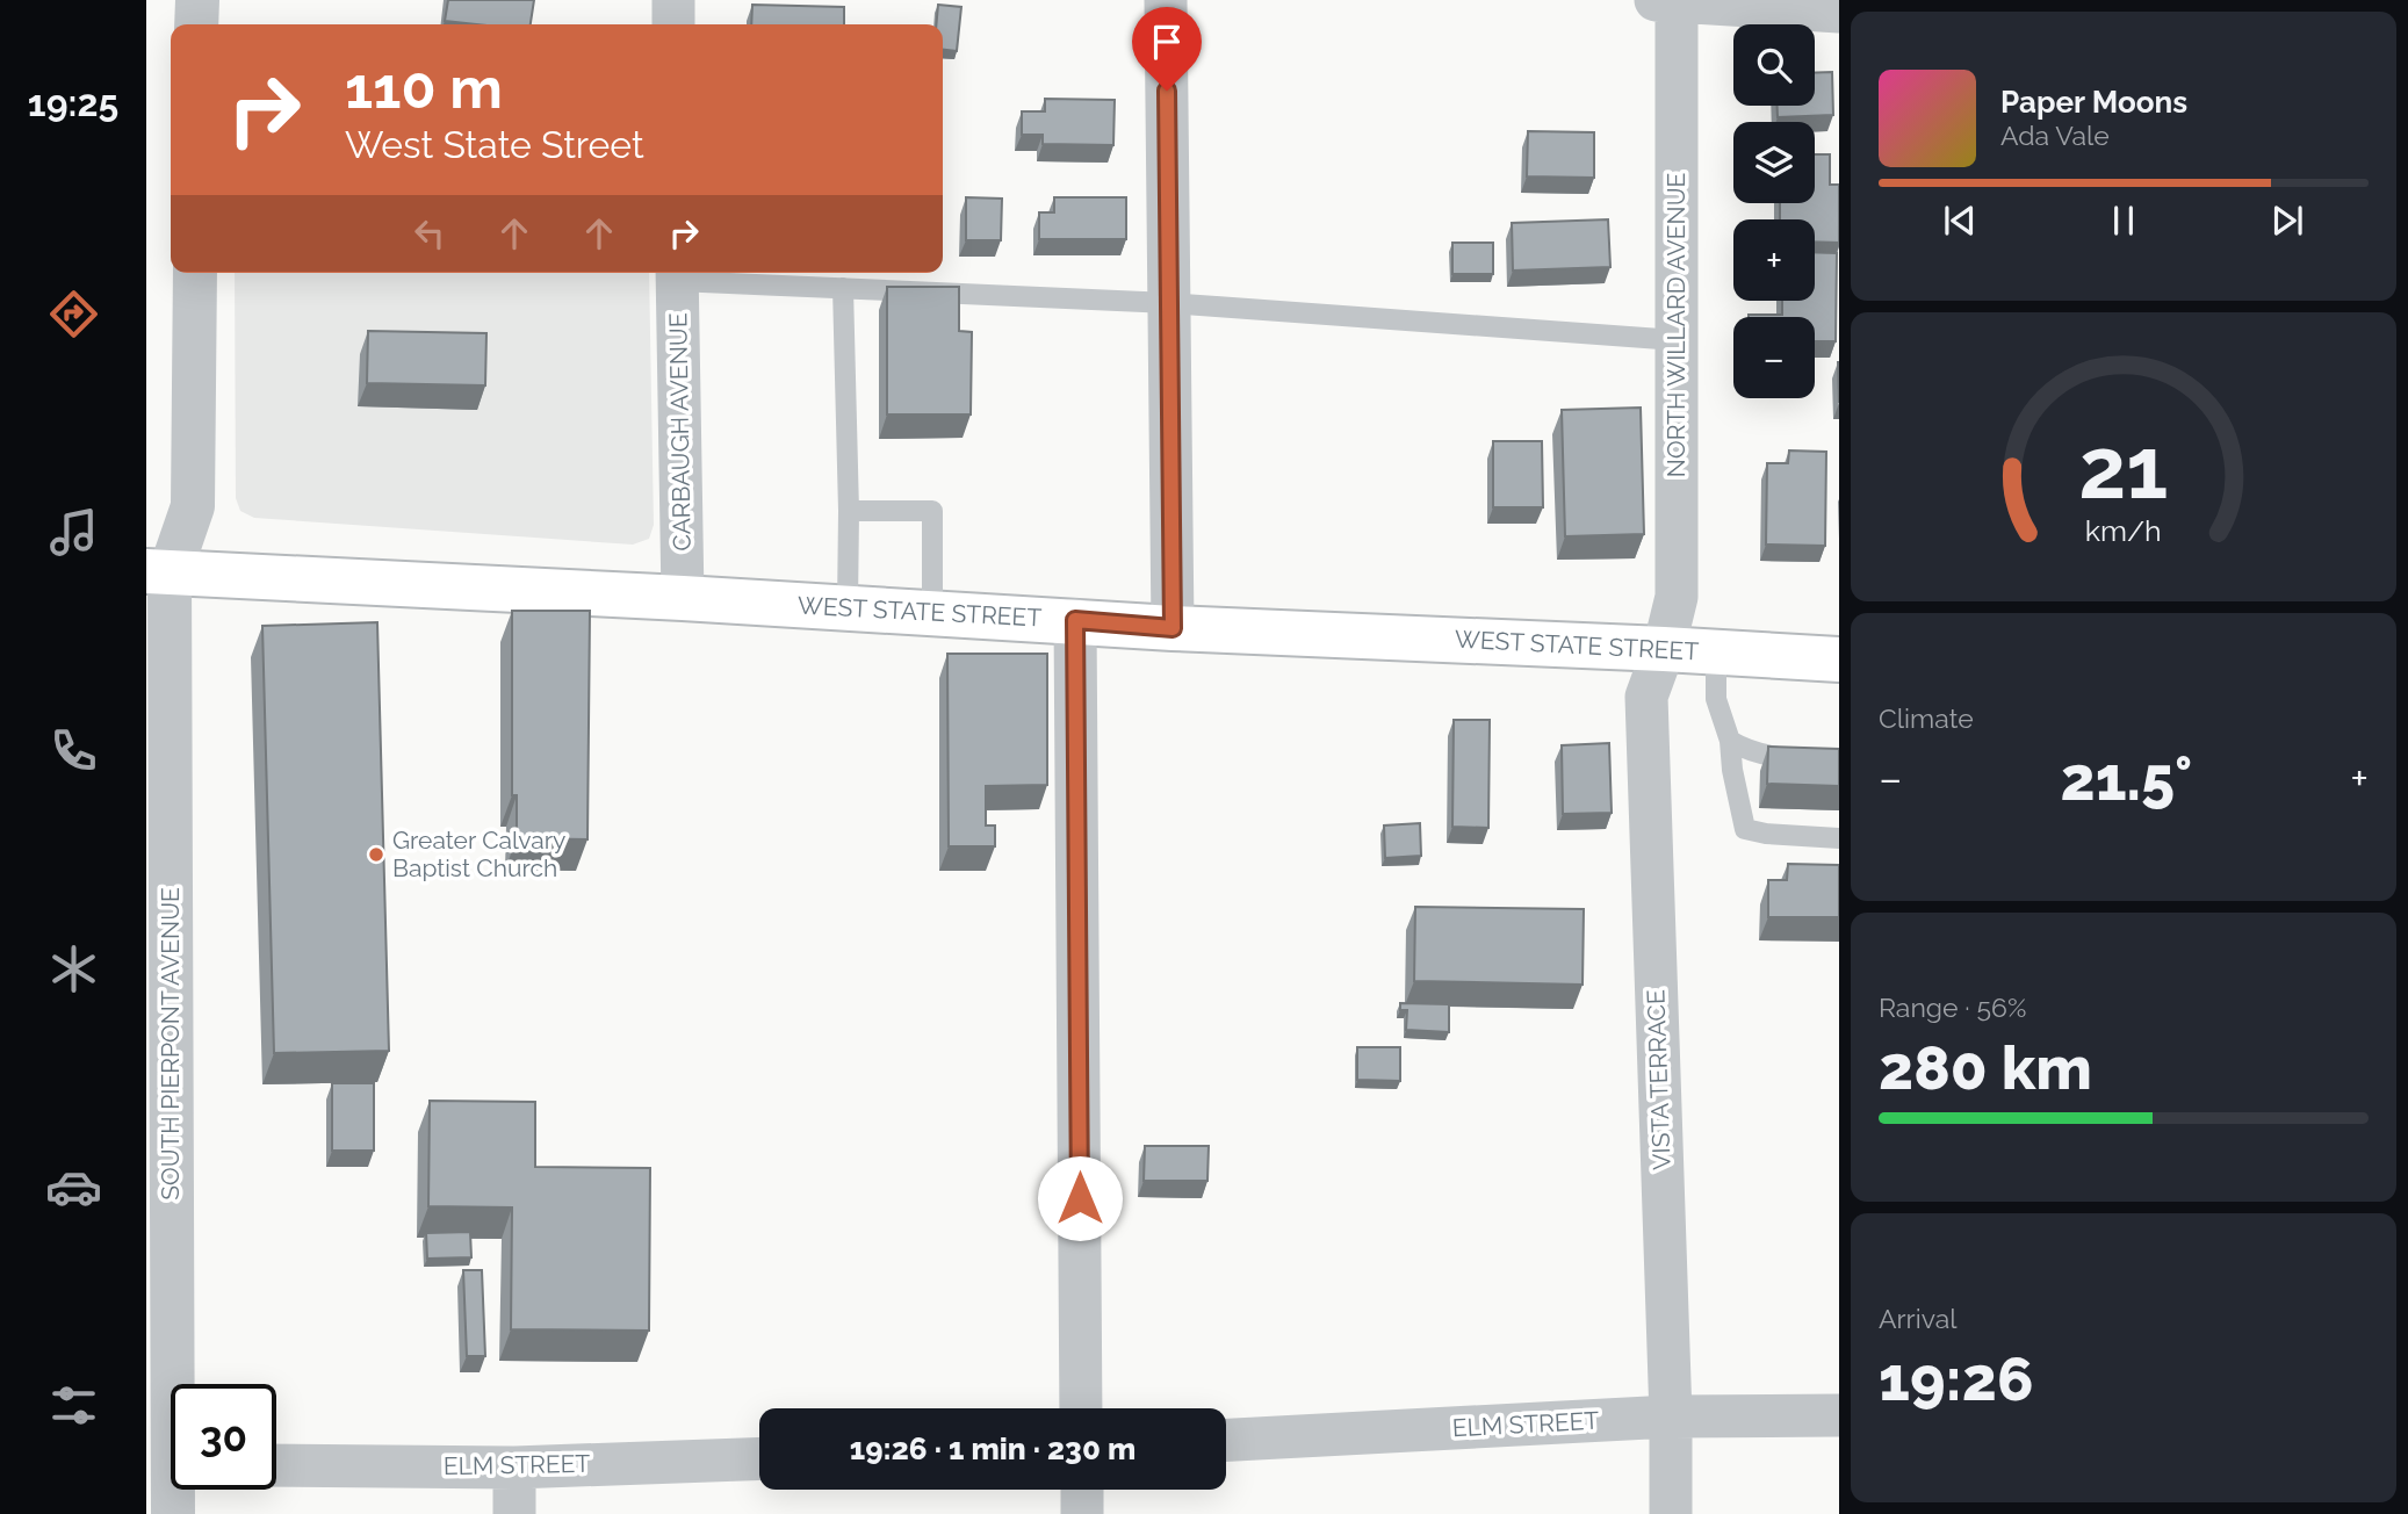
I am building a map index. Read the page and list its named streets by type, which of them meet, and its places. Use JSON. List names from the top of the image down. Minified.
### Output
{"streets":{"main road":["WEST STATE STREET"],"street":["NORTH WILLARD AVENUE","CARBAUGH AVENUE","SOUTH PIERPONT AVENUE","VISTA TERRACE","ELM STREET"]},"crossings":[["NORTH WILLARD AVENUE","WEST STATE STREET"],["NORTH WILLARD AVENUE","VISTA TERRACE"],["CARBAUGH AVENUE","WEST STATE STREET"],["WEST STATE STREET","SOUTH PIERPONT AVENUE"],["WEST STATE STREET","VISTA TERRACE"],["VISTA TERRACE","ELM STREET"]],"places":["Greater Calvary Baptist Church"],"page":{"tabs":"19:25","map_buttons":["+","−"],"turn":["110 m","West State Street"],"song":["Paper Moons","Ada Vale"],"tile":["Climate",["Range · 56%","280 km"],["Arrival","19:26"]],"heat":["−","21.5°","+"],"limit":"30","trip":"19:26 · 1 min · 230 m","gauge":["21","km/h"]}}
